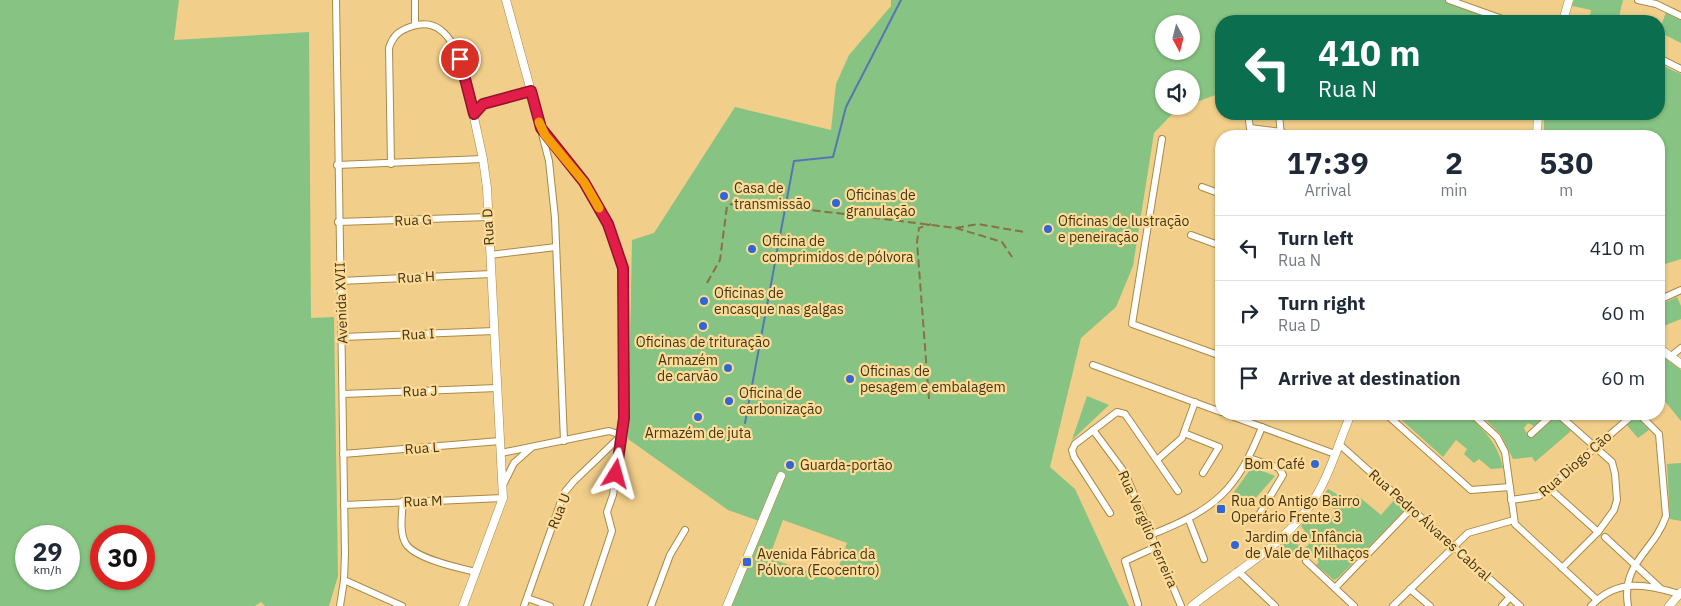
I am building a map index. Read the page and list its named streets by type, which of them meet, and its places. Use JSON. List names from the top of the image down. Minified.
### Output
{"streets":{"street":["Rua G","Rua D","Rua H","Avenida XVII","Rua I","Rua J","Rua L","Rua Diogo Cão","Rua M","Rua U","Rua Pedro Álvares Cabral","Rua Vergílio Ferreira"]},"crossings":[["Rua G","Rua D"],["Rua G","Avenida XVII"],["Rua D","Rua H"],["Rua D","Rua I"],["Rua D","Rua J"],["Rua D","Rua L"],["Rua D","Rua M"],["Rua H","Avenida XVII"],["Avenida XVII","Rua I"],["Avenida XVII","Rua J"],["Avenida XVII","Rua L"],["Avenida XVII","Rua M"]],"places":{"other":["Casa de transmissão","Oficinas de granulação","Oficinas de lustração e peneiração","Oficina de comprimidos de pólvora","Oficinas de encasque nas galgas","Oficinas de trituração","Armazém de carvão","Oficinas de pesagem e embalagem","Oficina de carbonização","Armazém de juta","Bom Café","Guarda-portão","Jardim de Infância de Vale de Milhaços"],"transit":["Rua do Antigo Bairro Operário Frente 3","Avenida Fábrica da Pólvora (Ecocentro)"]},"north":"bottom","page":{"turn":["410 m","Rua N"],"eta":["17:39","Arrival","2","min","530","m"],"list":[{"name":"Turn left","note":"Rua N","value":"410 m"},{"name":"Turn right","note":"Rua D","value":"60 m"},{"name":"Arrive at destination","value":"60 m"}],"speed":"29 km/h","limit":"30"}}
